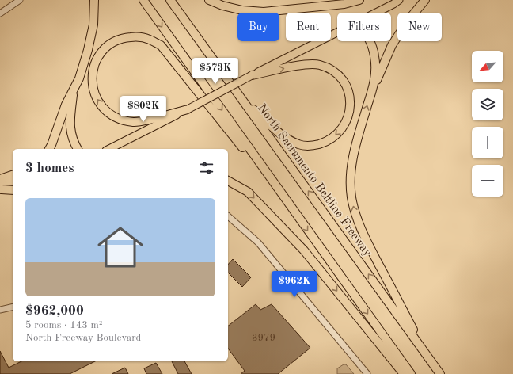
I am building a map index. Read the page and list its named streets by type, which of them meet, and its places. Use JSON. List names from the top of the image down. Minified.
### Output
{"streets":{"highway":["North Sacramento Beltline Freeway"]},"house_numbers":["3979"],"north":"bottom left","page":{"chip":["Buy","Rent","Filters","New"],"map_buttons":["+","−"],"price":["$573K","$802K","$962K"],"heading":"3 homes","list":[{"name":"$962,000","note":"5 rooms · 143 m² · North Freeway Boulevard"}]}}
